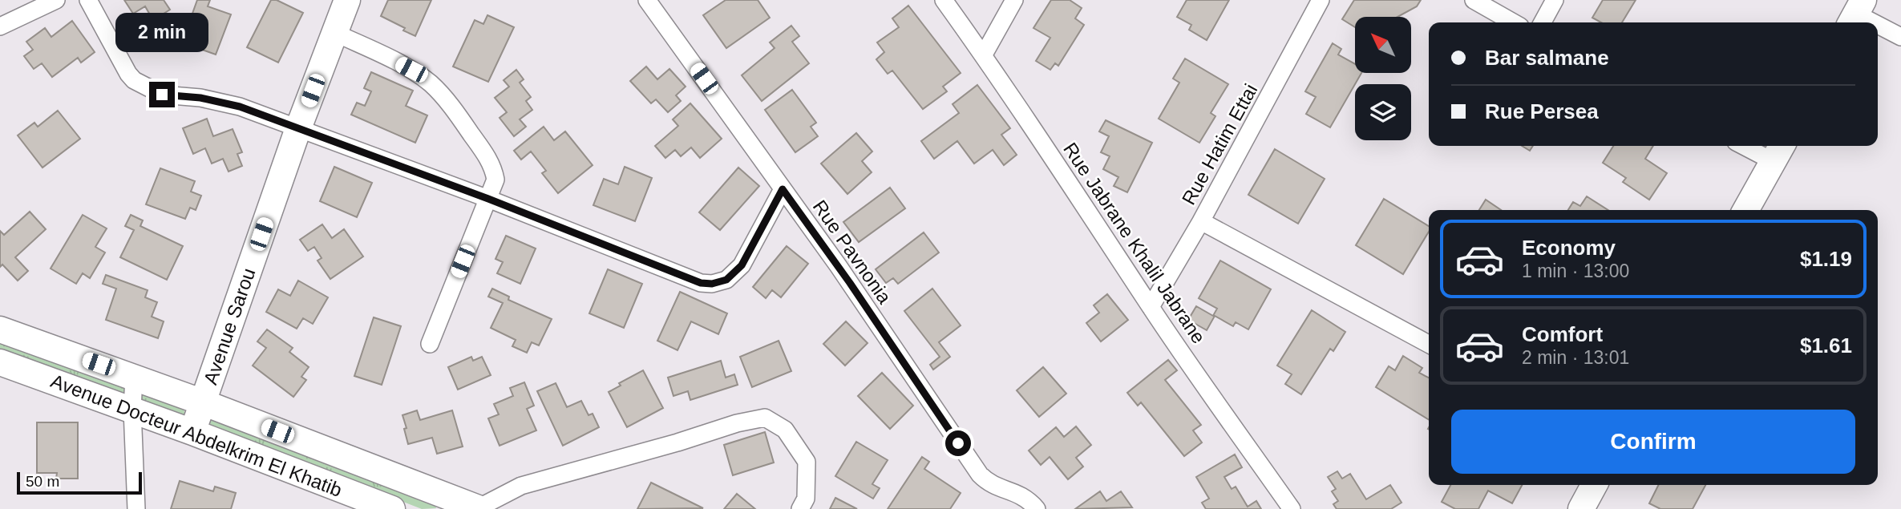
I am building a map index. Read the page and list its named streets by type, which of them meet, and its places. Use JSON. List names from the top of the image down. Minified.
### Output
{"streets":{"main road":["Avenue Sarou","Avenue Docteur Abdelkrim El Khatib"],"street":["Rue Hatim Ettai","Rue Jabrane Khalil Jabrane","Rue Pavnonia"]},"crossings":[["Rue Hatim Ettai","Rue Jabrane Khalil Jabrane"],["Avenue Sarou","Avenue Docteur Abdelkrim El Khatib"]],"scale_bar":"50 m","north":"top left","page":{"bubble":"2 min","banner":["Bar salmane","Rue Persea"],"list":[{"name":"Economy","note":"1 min · 13:00","value":"$1.19"},{"name":"Comfort","note":"2 min · 13:01","value":"$1.61"}],"buttons":"Confirm","scale":"50 m"}}
